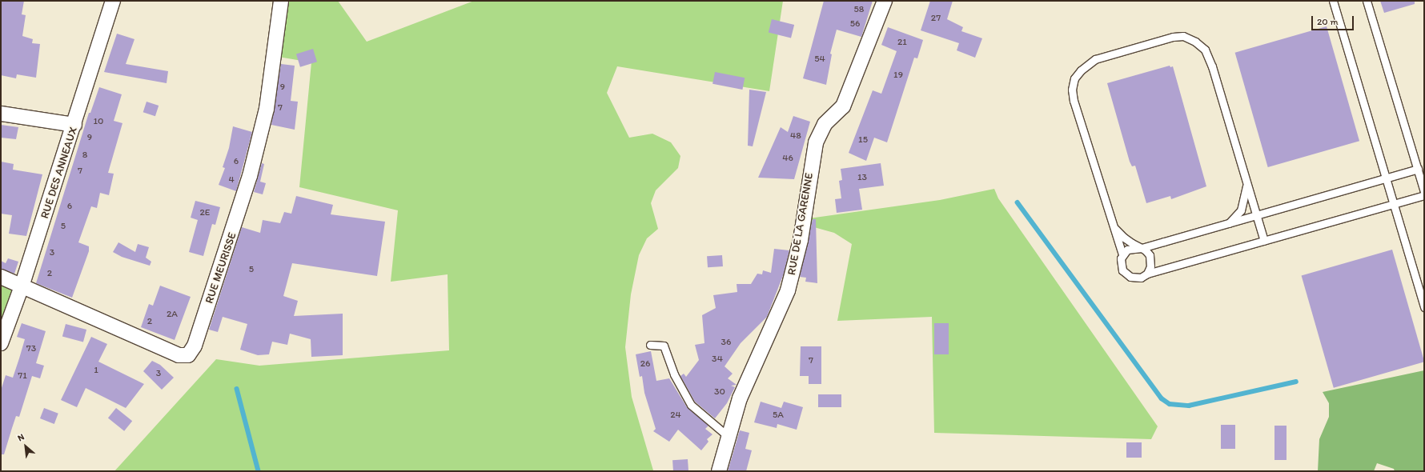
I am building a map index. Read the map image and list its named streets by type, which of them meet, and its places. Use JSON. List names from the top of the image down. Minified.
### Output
{"streets":{"street":["RUE DES ANNEAUX","RUE DE LA GARENNE","RUE MEURISSE"]},"crossings":[["RUE DES ANNEAUX","RUE MEURISSE"]],"house_numbers":["58","27","56","21","54","19","9","7","10","48","9","15","8","46","6","7","13","4","6","2E","5","3","5","2","2A","2","36","73","34","7","26","1","3","71","30","24","5A"],"scale_bar":"20 m","north":"top left"}
